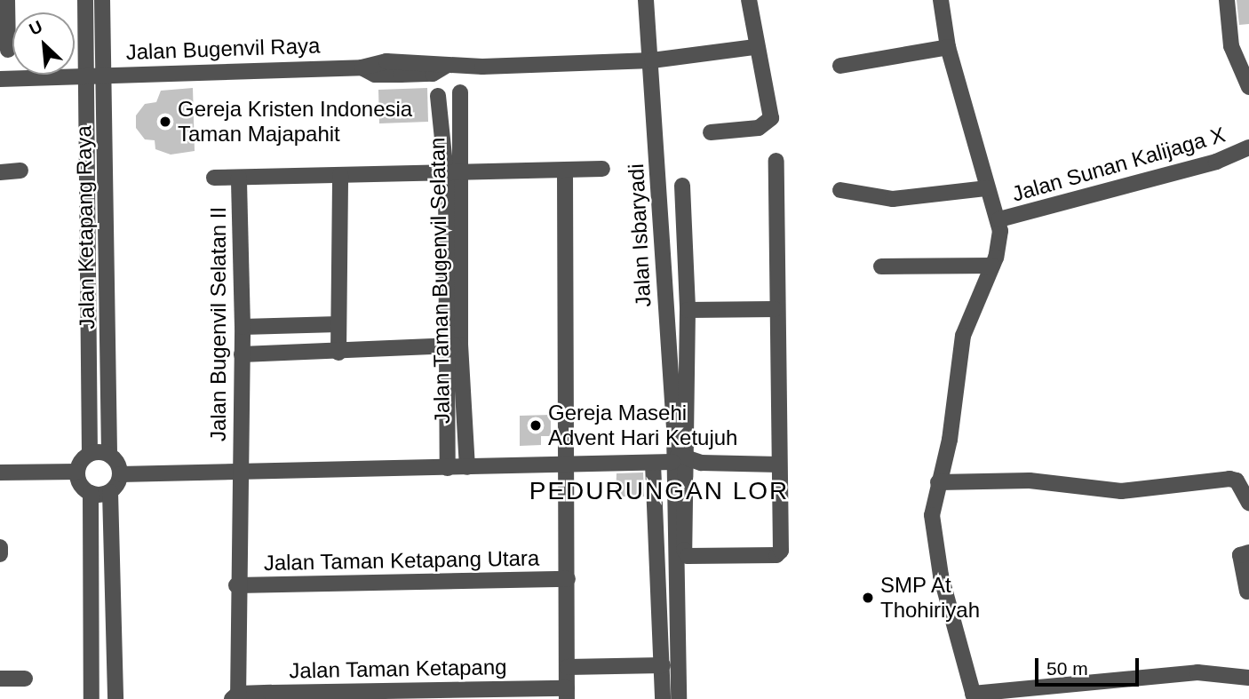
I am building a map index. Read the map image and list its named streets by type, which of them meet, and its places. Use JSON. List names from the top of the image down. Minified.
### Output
{"streets":{"street":["Jalan Bugenvil Raya","Jalan Sunan Kalijaga X","Jalan Ketapang Raya","Jalan Isbaryadi","Jalan Taman Bugenvil Selatan","Jalan Bugenvil Selatan II","Jalan Taman Ketapang Utara","Jalan Taman Ketapang"]},"crossings":[["Jalan Bugenvil Raya","Jalan Ketapang Raya"],["Jalan Bugenvil Raya","Jalan Isbaryadi"],["Jalan Bugenvil Selatan II","Jalan Taman Ketapang Utara"],["Jalan Bugenvil Selatan II","Jalan Taman Ketapang"]],"districts":["PEDURUNGAN LOR"],"places":["Gereja Kristen Indonesia Taman Majapahit","Gereja Masehi Advent Hari Ketujuh","SMP At Thohiriyah"],"scale_bar":"50 m","north":"top left"}
